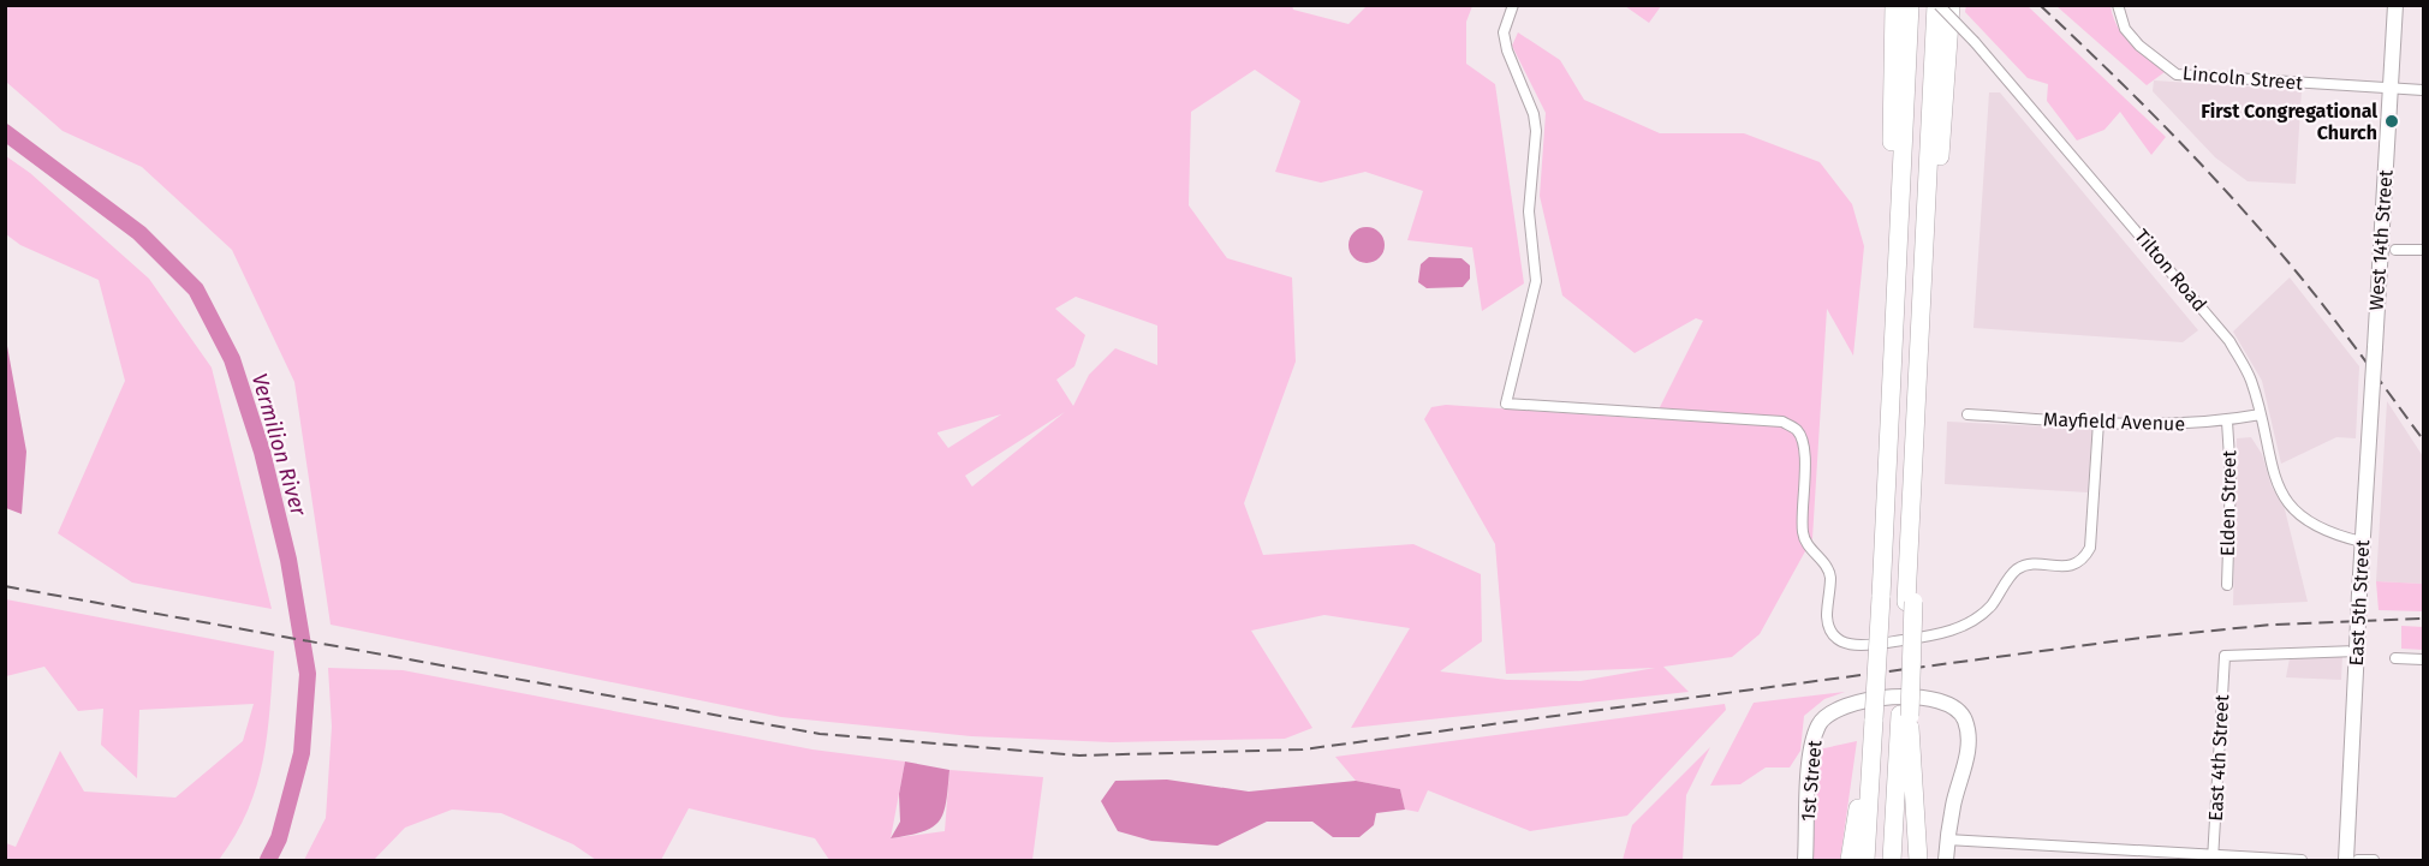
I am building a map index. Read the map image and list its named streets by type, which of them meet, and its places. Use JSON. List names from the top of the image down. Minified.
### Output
{"streets":{"street":["Lincoln Street","West 14th Street","Tilton Road","Mayfield Avenue","Elden Street","East 5th Street","East 4th Street","1st Street"]},"crossings":[["Lincoln Street","West 14th Street"],["West 14th Street","East 5th Street"],["Tilton Road","Mayfield Avenue"],["Tilton Road","East 5th Street"],["Mayfield Avenue","Elden Street"],["East 5th Street","East 4th Street"]],"water":["Vermilion River"],"places":["First Congregational Church"]}
